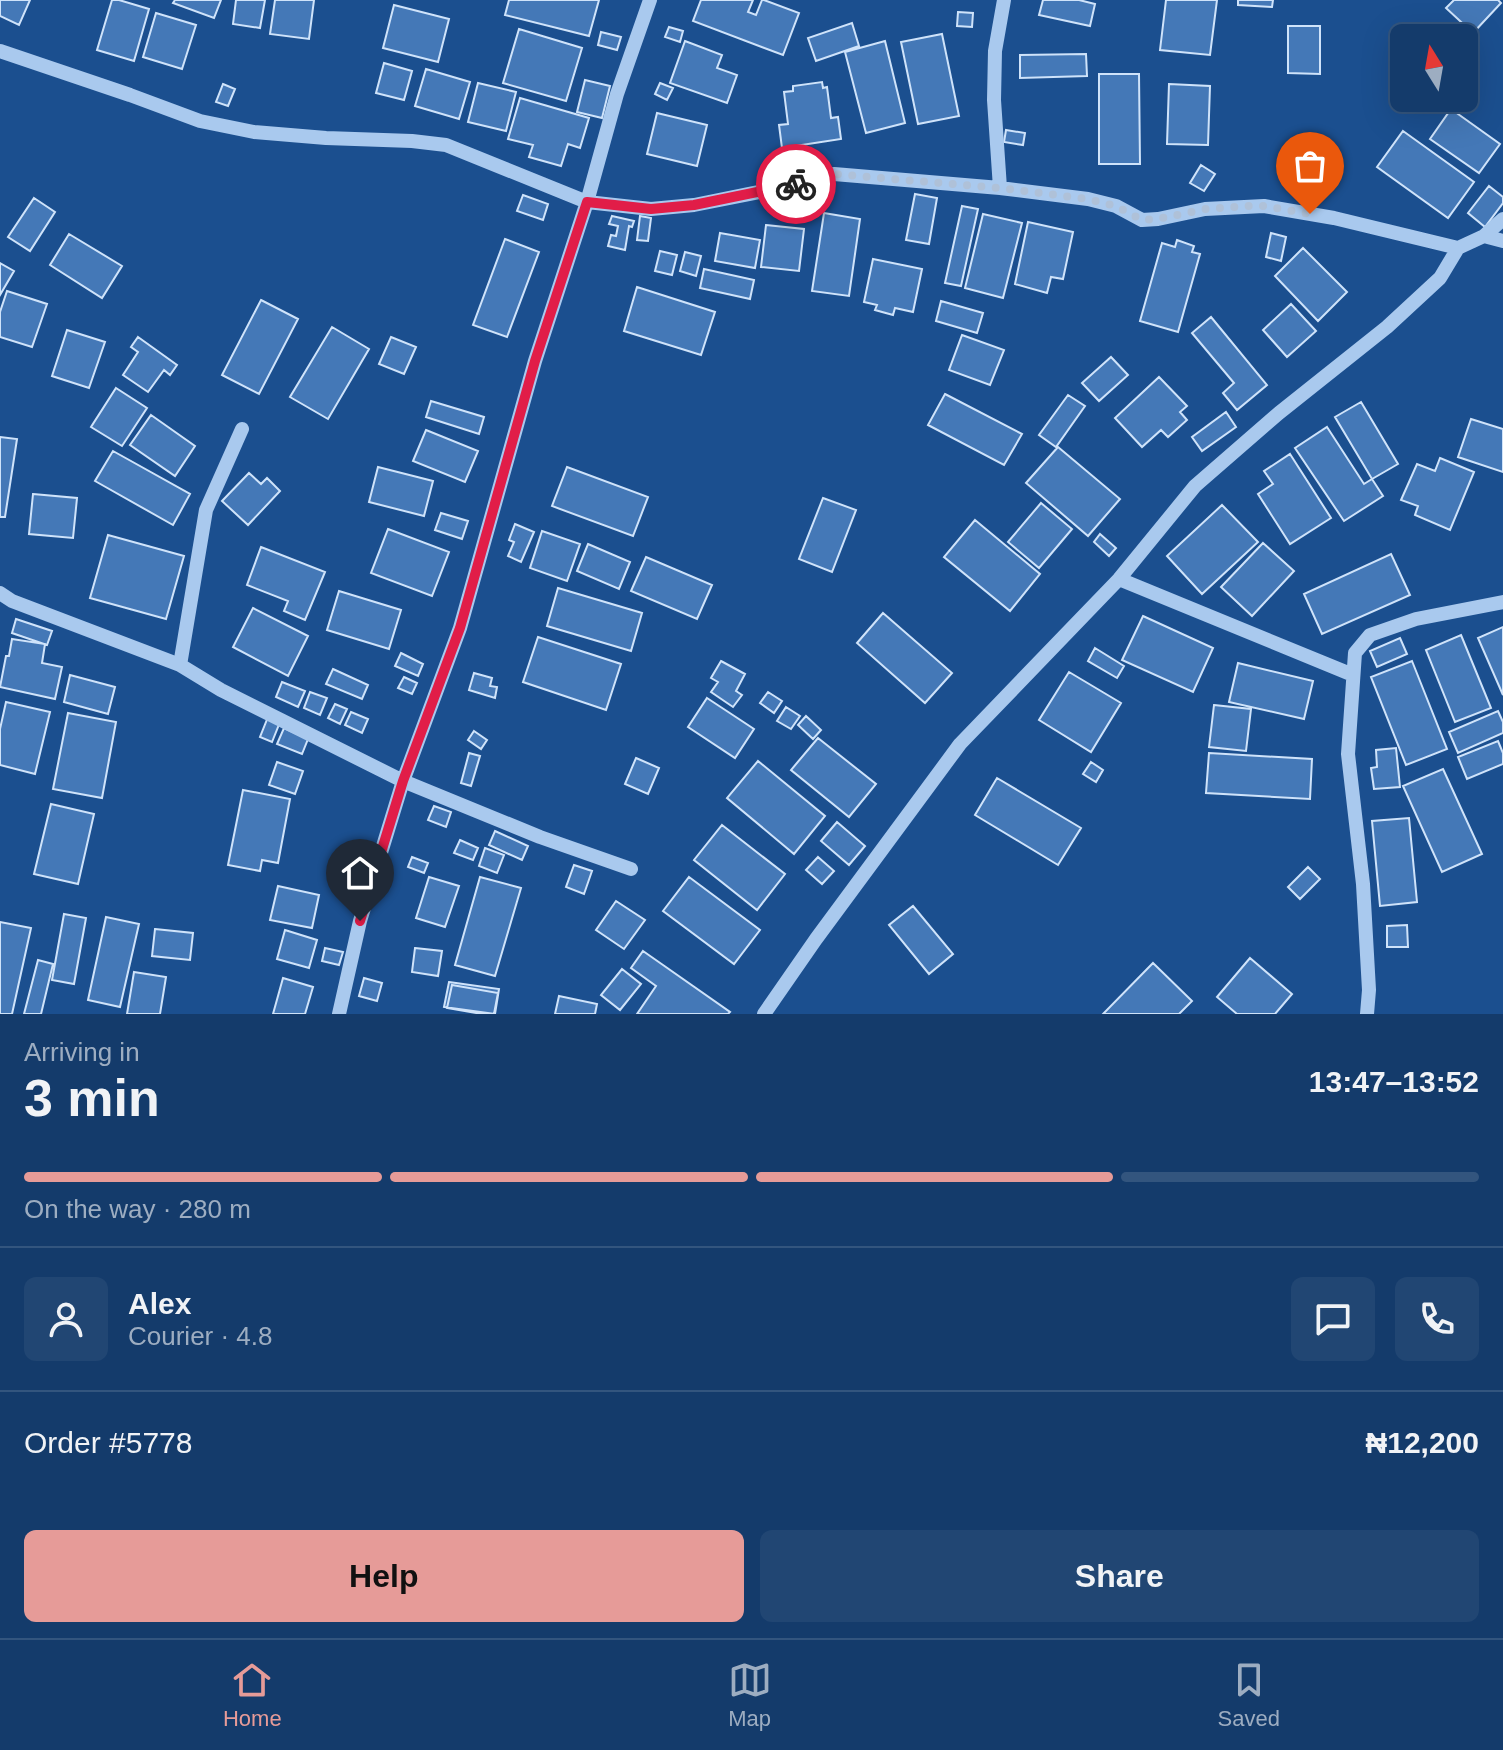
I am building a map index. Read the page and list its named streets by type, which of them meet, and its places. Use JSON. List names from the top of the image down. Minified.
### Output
{"north":"top","page":{"heading":["3 min","Arriving in","13:47–13:52"],"panel":["Alex","Courier · 4.8","Order #5778","₦12,200"],"bar":"On the way · 280 m","buttons":["Help","Share"],"tabs":["Home","Map","Saved"]}}
